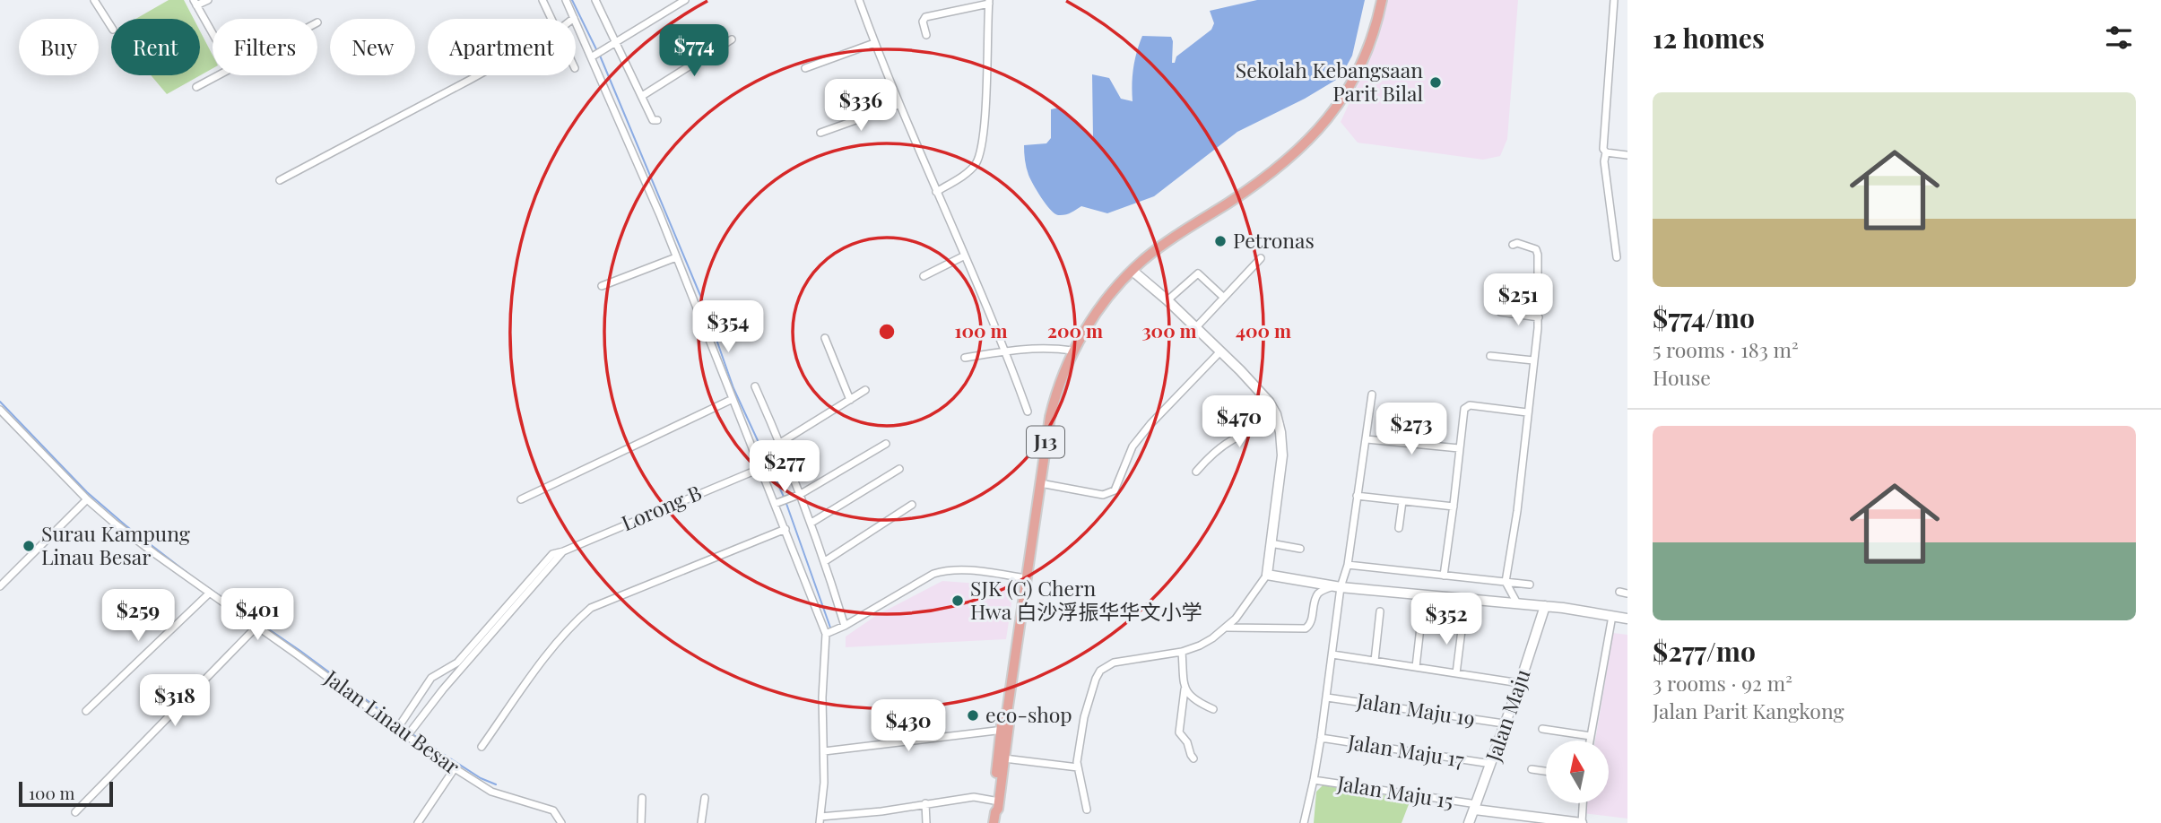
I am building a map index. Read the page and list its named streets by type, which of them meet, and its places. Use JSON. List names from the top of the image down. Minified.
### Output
{"streets":{"main road":["J13"],"street":["Lorong B","Jalan Maju 19","Jalan Maju","Jalan Linau Besar","Jalan Maju 17","Jalan Maju 15"]},"crossings":[["Jalan Maju 19","Jalan Maju"],["Jalan Maju","Jalan Maju 17"],["Jalan Maju","Jalan Maju 15"]],"places":["Sekolah Kebangsaan Parit Bilal","Petronas","Surau Kampung Linau Besar","SJK (C) Chern Hwa 白沙浮振华华文小学","eco-shop"],"scale_bar":"100 m","north":"top","page":{"heading":"12 homes","chip":["Buy","Rent","Filters","New","Apartment"],"price":["$774","$336","$251","$354","$470","$273","$277","$401","$259","$352","$318","$430"],"list":[{"name":"$774/mo","note":"5 rooms · 183 m² · House"},{"name":"$277/mo","note":"3 rooms · 92 m² · Jalan Parit Kangkong"}],"scale":"100 m"},"rings":["100 m","200 m","300 m","400 m"]}
